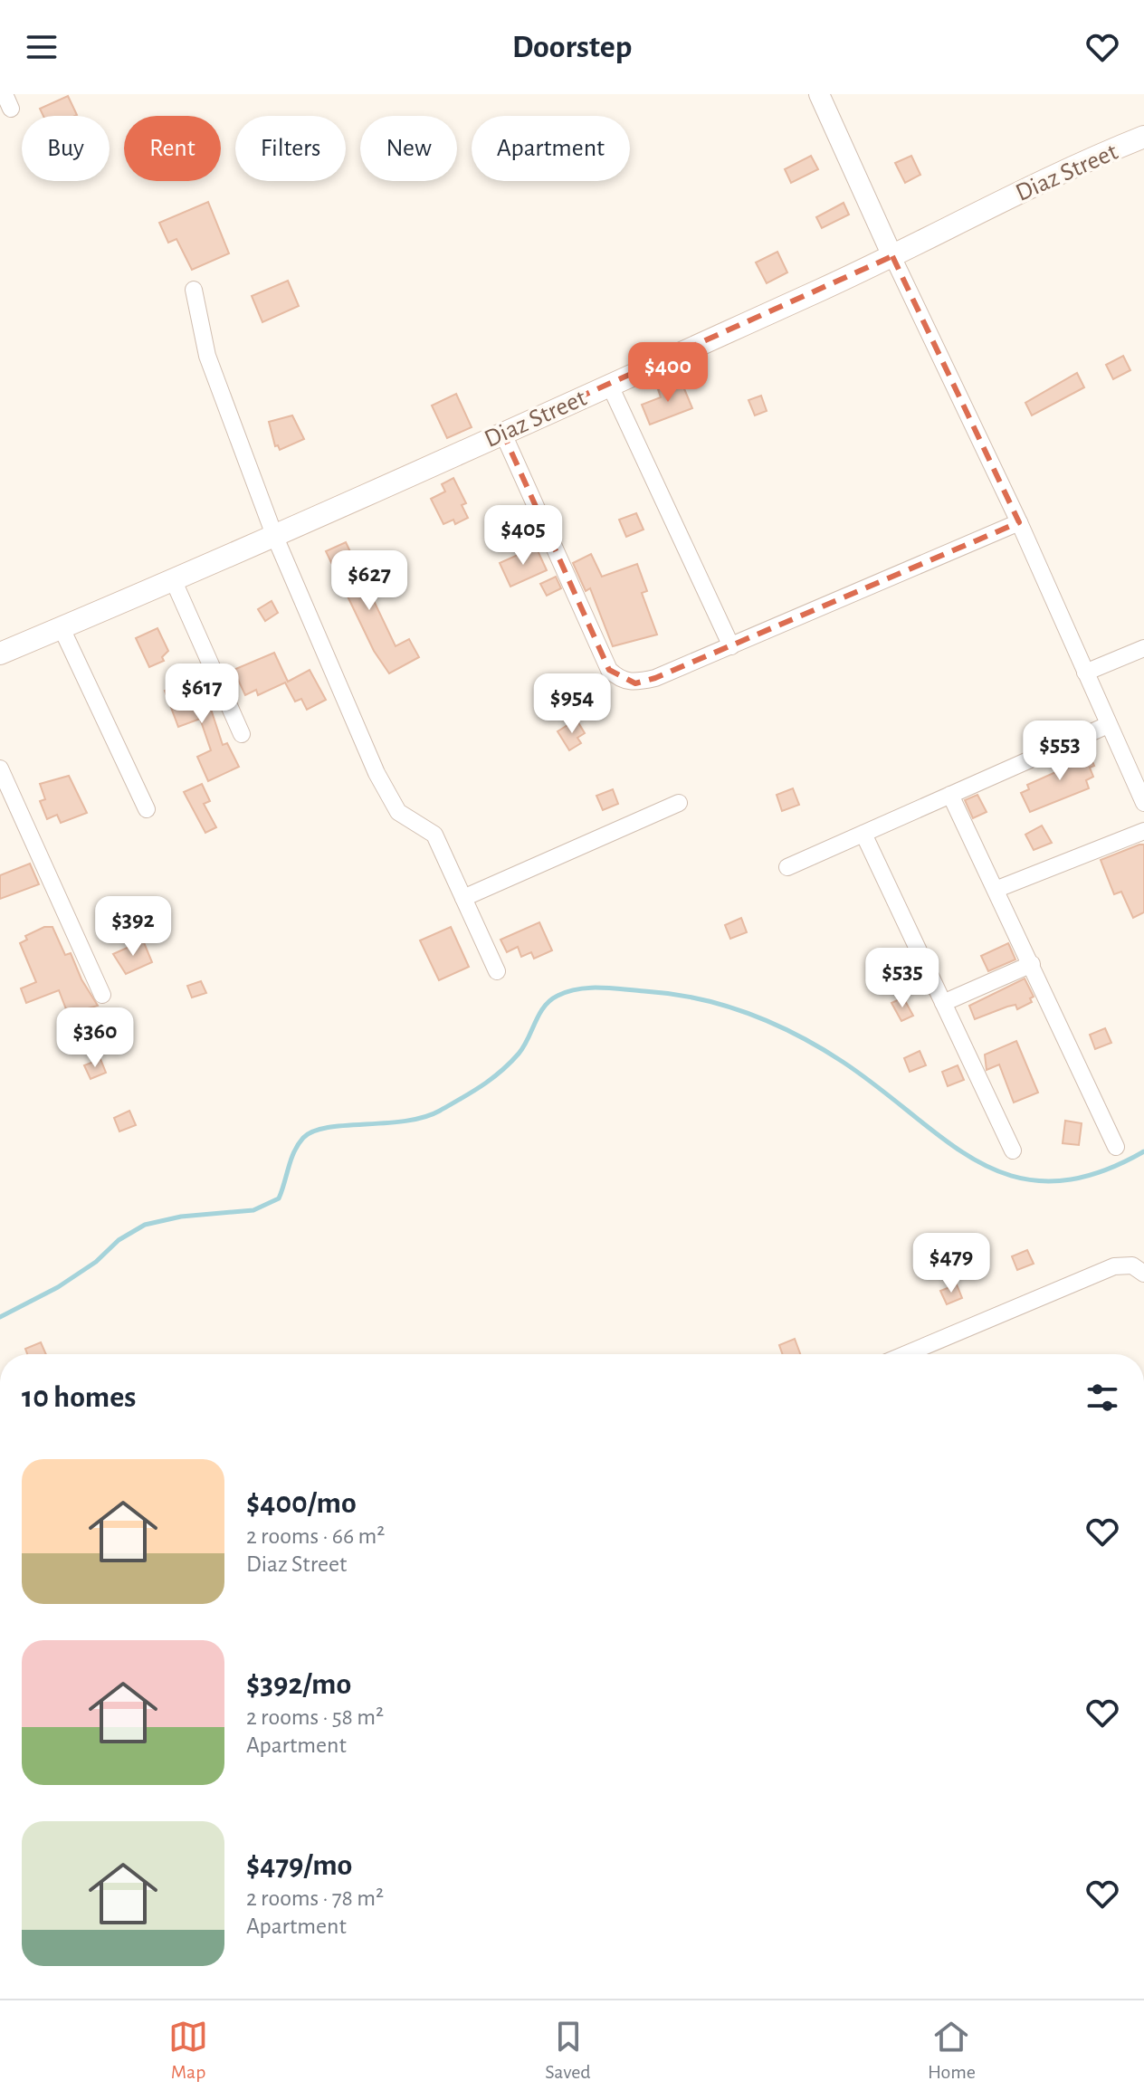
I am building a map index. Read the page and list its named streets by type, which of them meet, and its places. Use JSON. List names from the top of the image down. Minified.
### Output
{"streets":{"main road":["Diaz Street"]},"page":{"header":"Doorstep","chip":["Buy","Rent","Filters","New","Apartment"],"price":["$400","$405","$627","$617","$954","$553","$392","$535","$360","$479"],"heading":"10 homes","list":[{"name":"$400/mo","note":"2 rooms · 66 m² · Diaz Street"},{"name":"$392/mo","note":"2 rooms · 58 m² · Apartment"},{"name":"$479/mo","note":"2 rooms · 78 m² · Apartment"}],"tabs":["Map","Saved","Home"]}}
